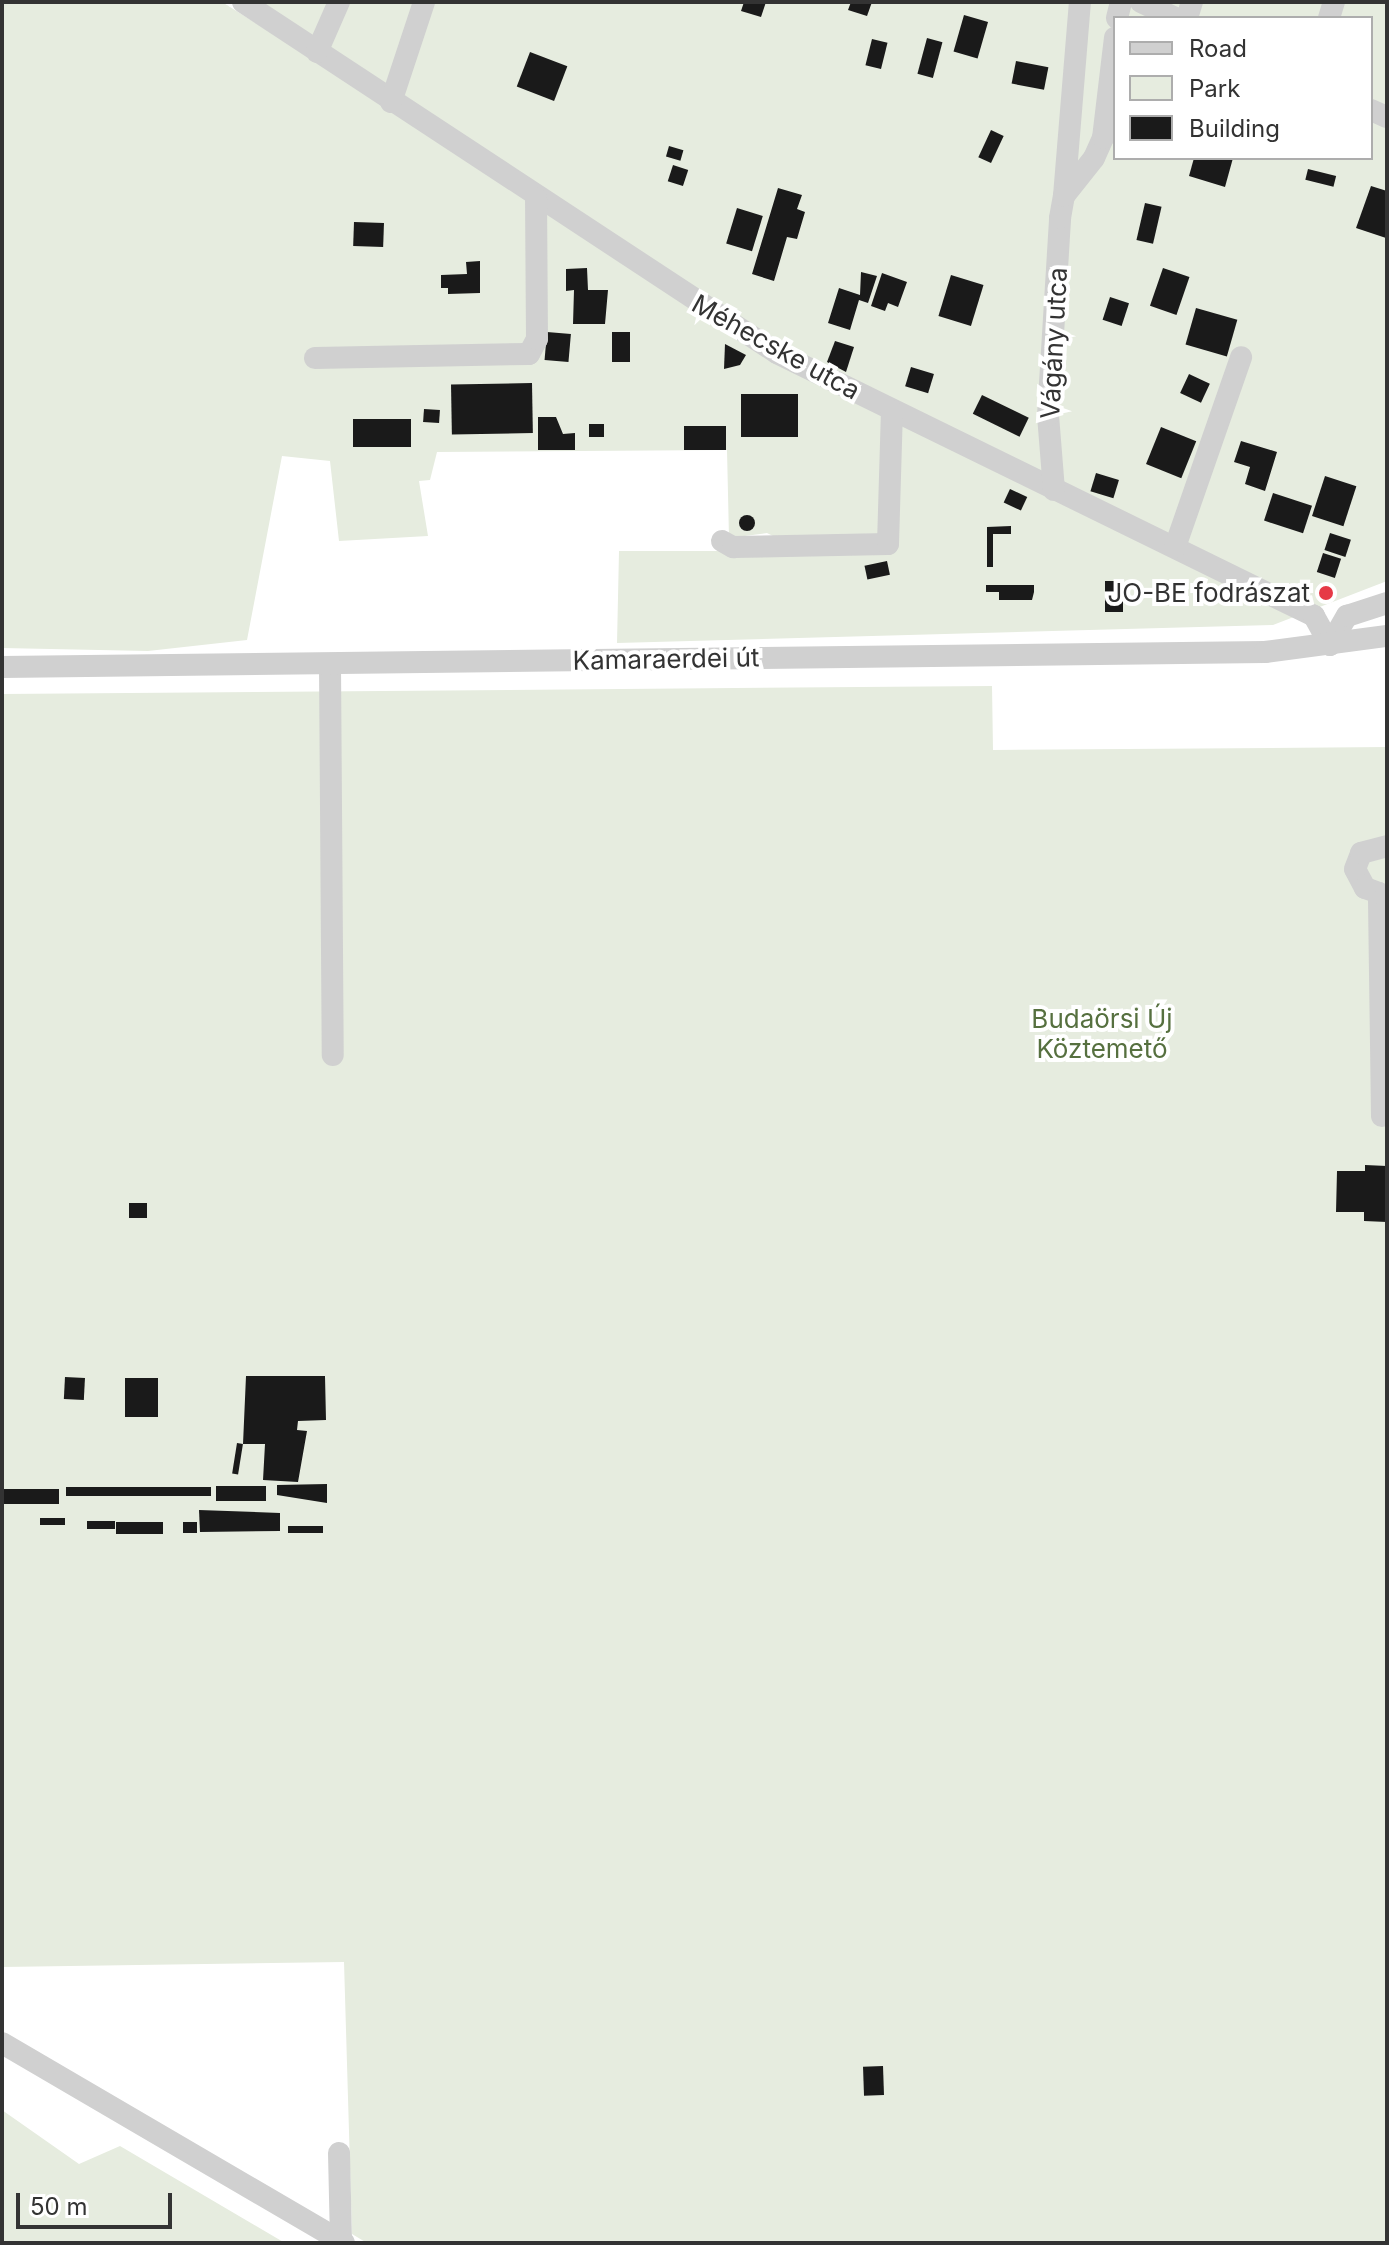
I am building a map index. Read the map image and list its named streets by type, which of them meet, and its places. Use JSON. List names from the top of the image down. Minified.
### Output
{"streets":{"street":["Vágány utca","Méhecske utca","Kamaraerdei út"]},"crossings":[["Vágány utca","Méhecske utca"],["Méhecske utca","Kamaraerdei út"]],"parks":["Budaörsi Új Köztemető"],"places":["JO-BE fodrászat"],"legend":["Road","Park","Building"],"scale_bar":"50 m"}
